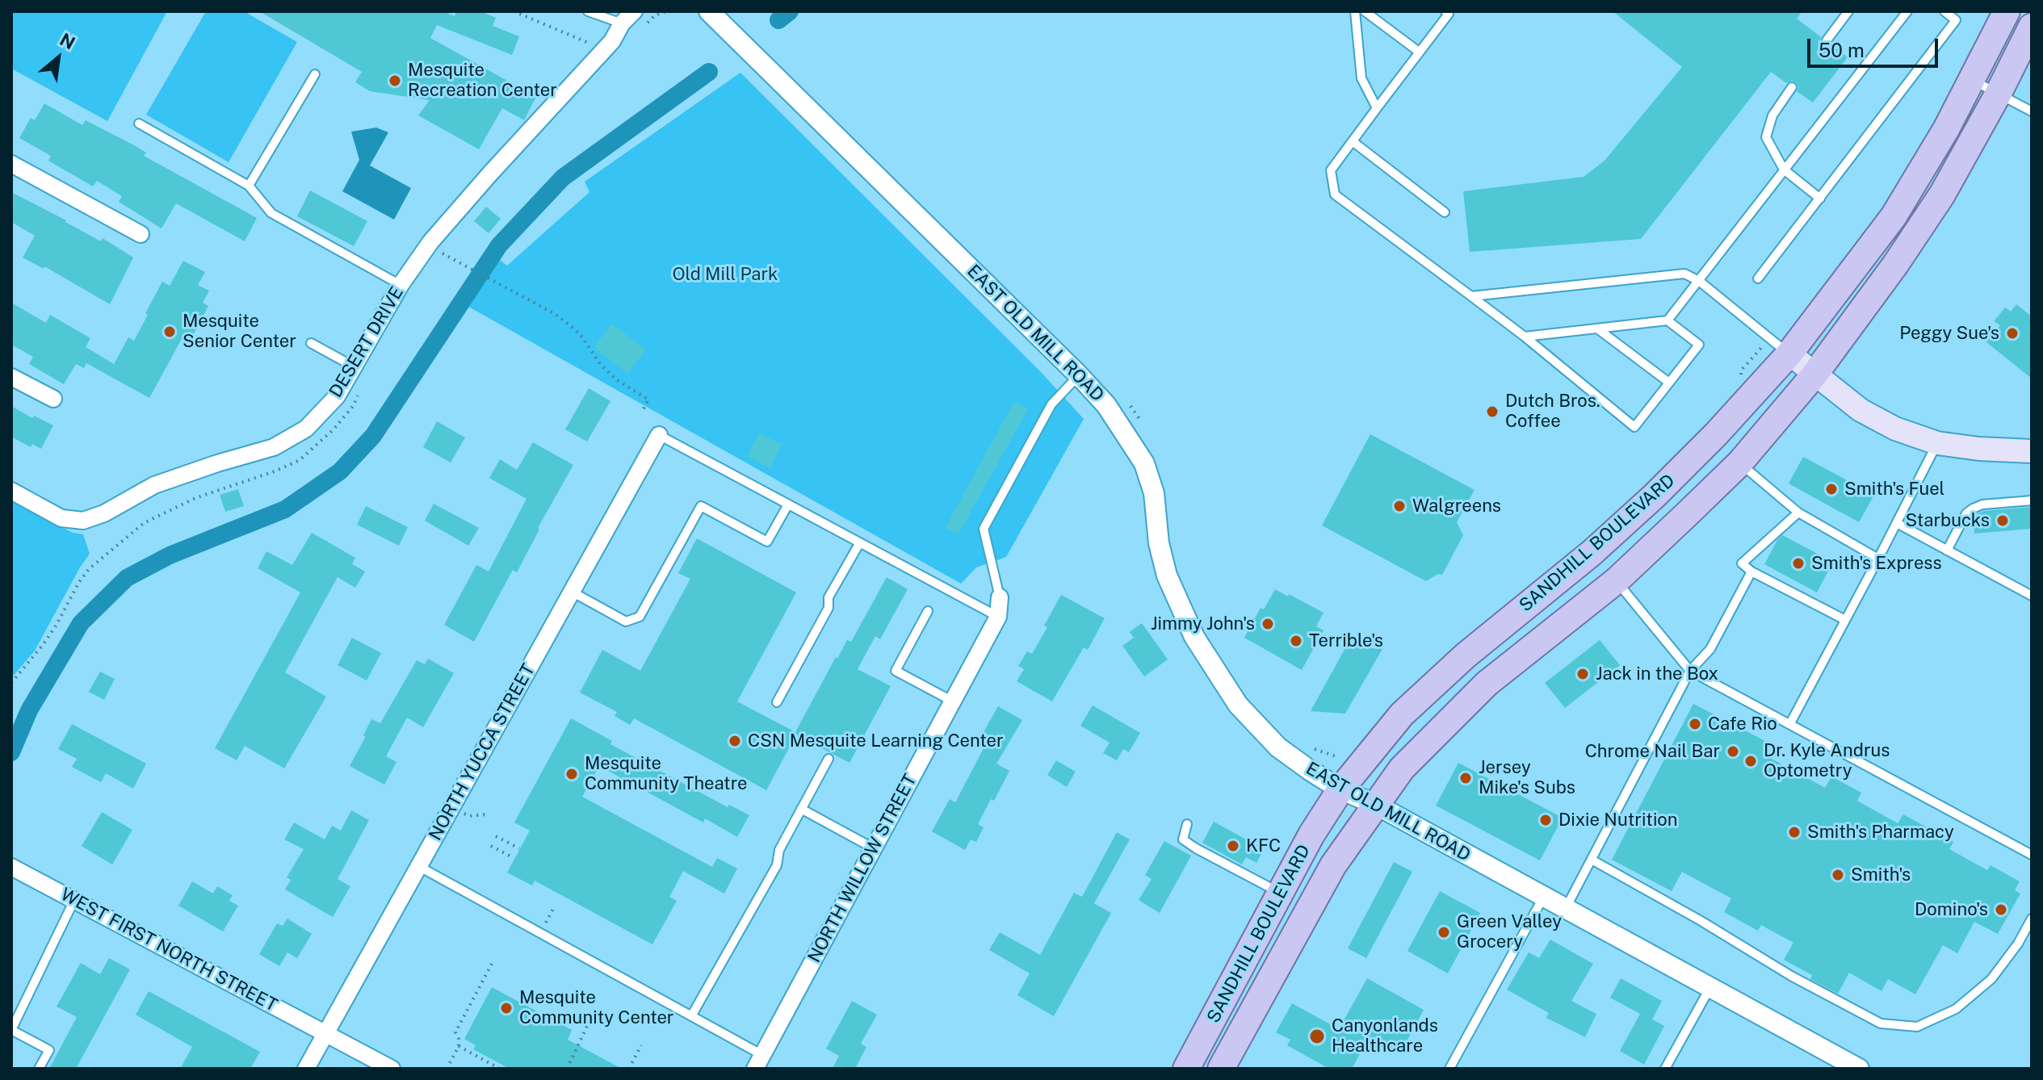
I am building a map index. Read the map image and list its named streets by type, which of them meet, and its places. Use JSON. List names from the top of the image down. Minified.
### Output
{"streets":{"main road":["SANDHILL BOULEVARD"],"street":["EAST OLD MILL ROAD","DESERT DRIVE","NORTH YUCCA STREET","NORTH WILLOW STREET","WEST FIRST NORTH STREET"]},"crossings":[["EAST OLD MILL ROAD","SANDHILL BOULEVARD"],["NORTH YUCCA STREET","WEST FIRST NORTH STREET"]],"parks":["Old Mill Park"],"places":["Mesquite Recreation Center","Mesquite Senior Center","Peggy Sue's","Dutch Bros. Coffee","Smith's Fuel","Walgreens","Starbucks","Smith's Express","Jimmy John's","Terrible's","Jack in the Box","Cafe Rio","CSN Mesquite Learning Center","Chrome Nail Bar","Dr. Kyle Andrus Optometry","Mesquite Community Theatre","Jersey Mike's Subs","Dixie Nutrition","Smith's Pharmacy","KFC","Smith's","Domino's","Green Valley Grocery","Mesquite Community Center","Canyonlands Healthcare"],"scale_bar":"50 m","north":"top right"}
